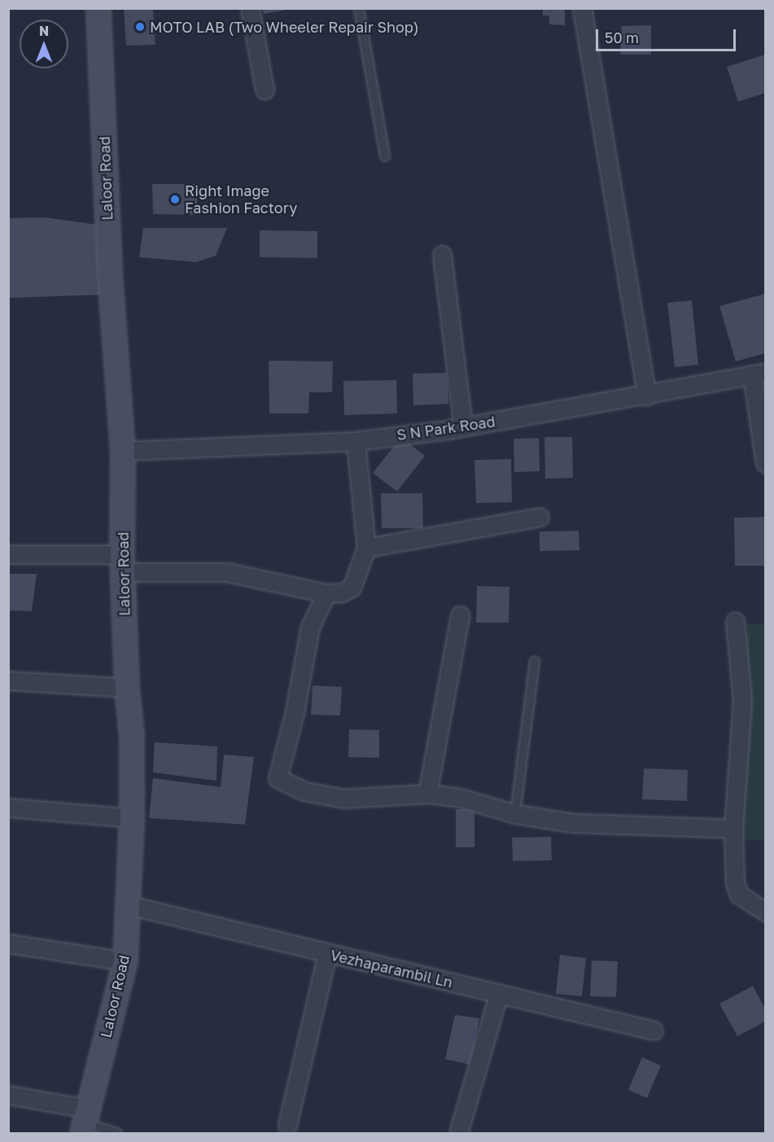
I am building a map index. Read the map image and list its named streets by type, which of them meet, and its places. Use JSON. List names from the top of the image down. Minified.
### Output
{"streets":{"street":["Laloor Road","S N Park Road","Vezhaparambil Ln"]},"crossings":[["Laloor Road","S N Park Road"],["Laloor Road","Vezhaparambil Ln"]],"places":["MOTO LAB (Two Wheeler Repair Shop)","Right Image Fashion Factory"],"scale_bar":"50 m","north":"top"}
